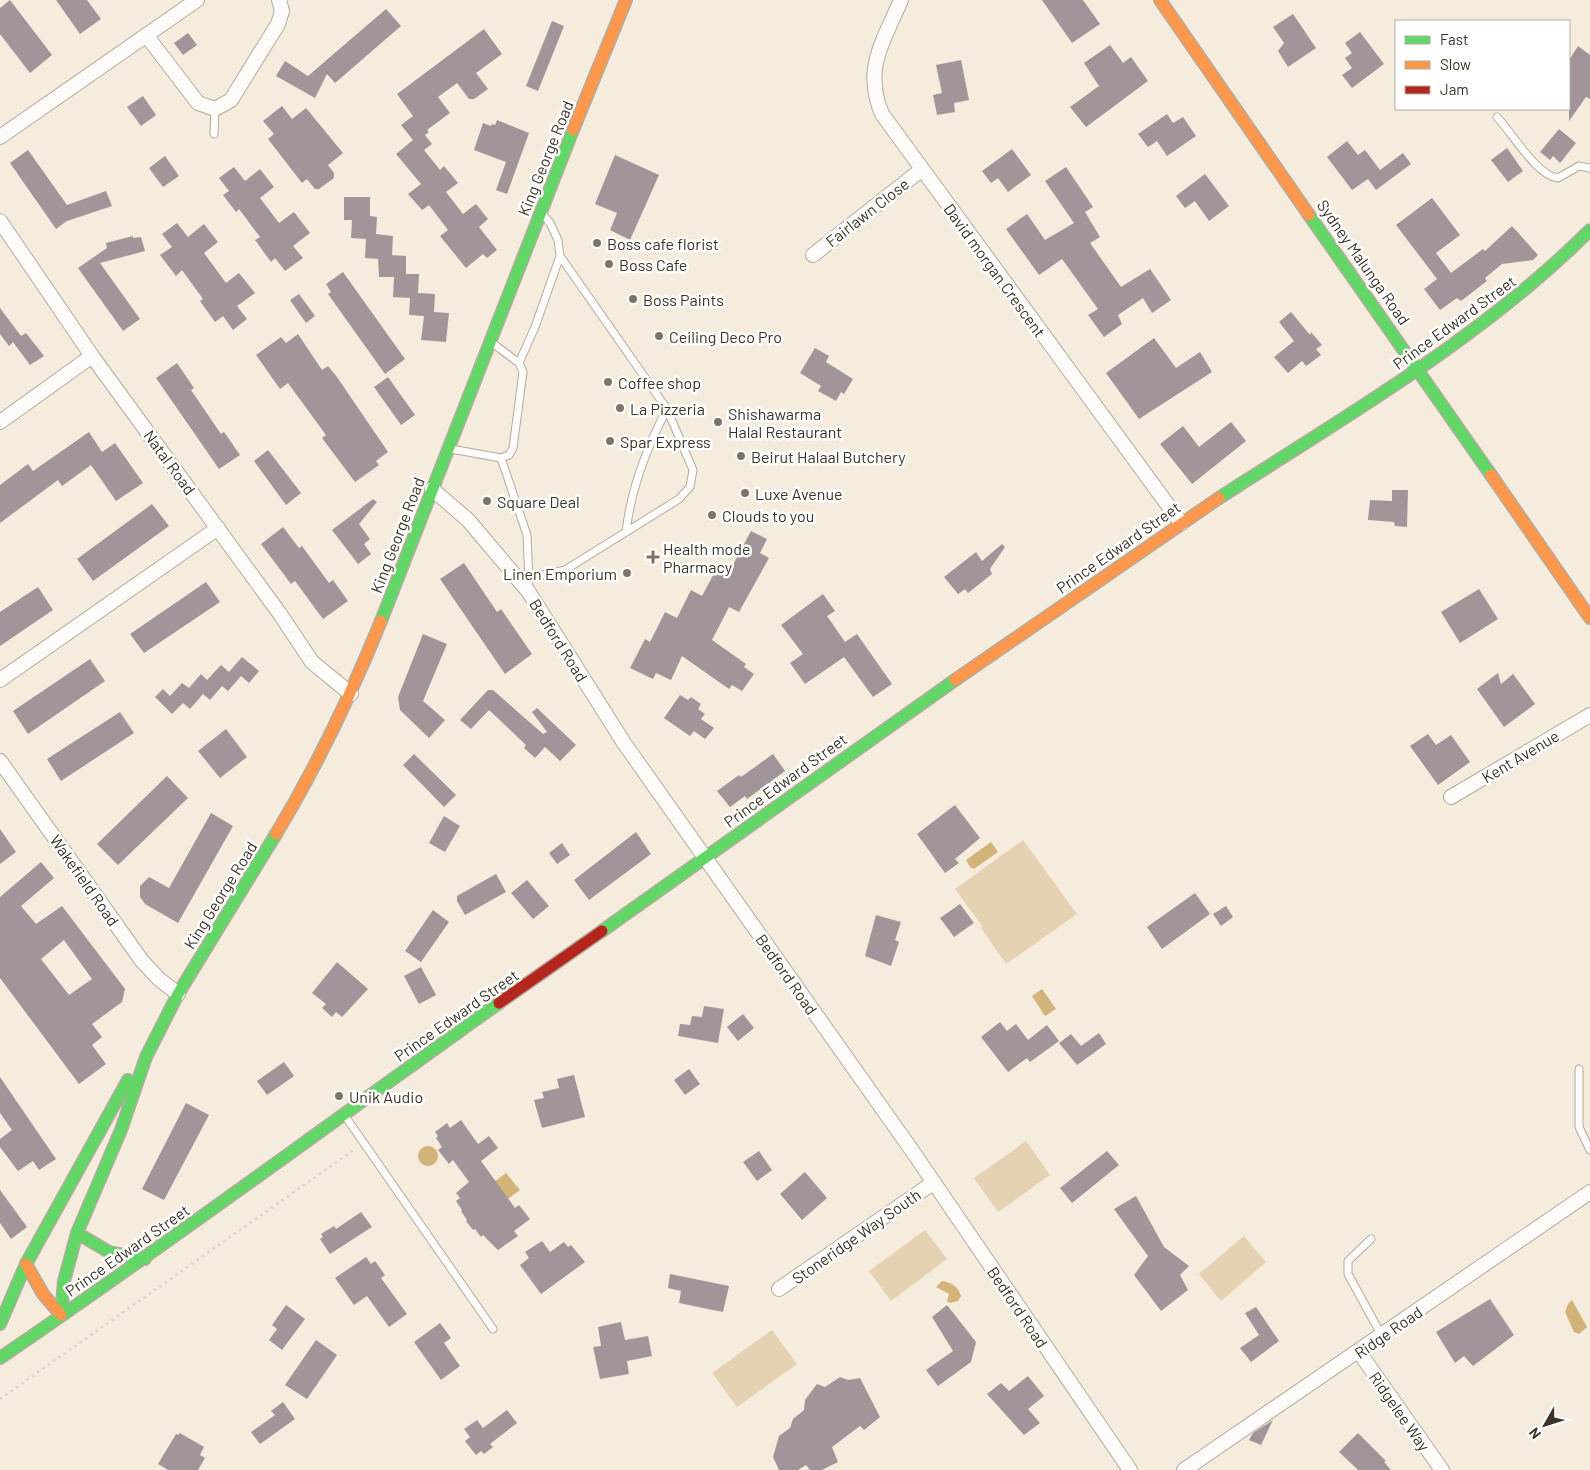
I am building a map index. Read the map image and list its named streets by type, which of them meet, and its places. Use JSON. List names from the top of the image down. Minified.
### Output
{"streets":{"main road":["King George Road","Sydney Malunga Road","Prince Edward Street"],"street":["Fairlawn Close","David morgan Crescent","Natal Road","Bedford Road","Kent Avenue","Wakefield Road","Stoneridge Way South","Ridge Road","Ridgelee Way"]},"crossings":[["King George Road","Prince Edward Street"],["King George Road","Natal Road"],["King George Road","Bedford Road"],["King George Road","Wakefield Road"],["Fairlawn Close","David morgan Crescent"],["Sydney Malunga Road","Prince Edward Street"],["David morgan Crescent","Prince Edward Street"],["Prince Edward Street","Bedford Road"],["Bedford Road","Stoneridge Way South"],["Ridge Road","Ridgelee Way"]],"places":{"other":["Boss cafe florist","Boss Cafe","Boss Paints","Ceiling Deco Pro","Coffee shop","La Pizzeria","Shishawarma Halal Restaurant","Spar Express","Beirut Halaal Butchery","Luxe Avenue","Square Deal","Clouds to you","Linen Emporium","Unik Audio"],"health":["Health mode Pharmacy"]},"legend":["Fast","Slow","Jam"],"north":"bottom left"}
